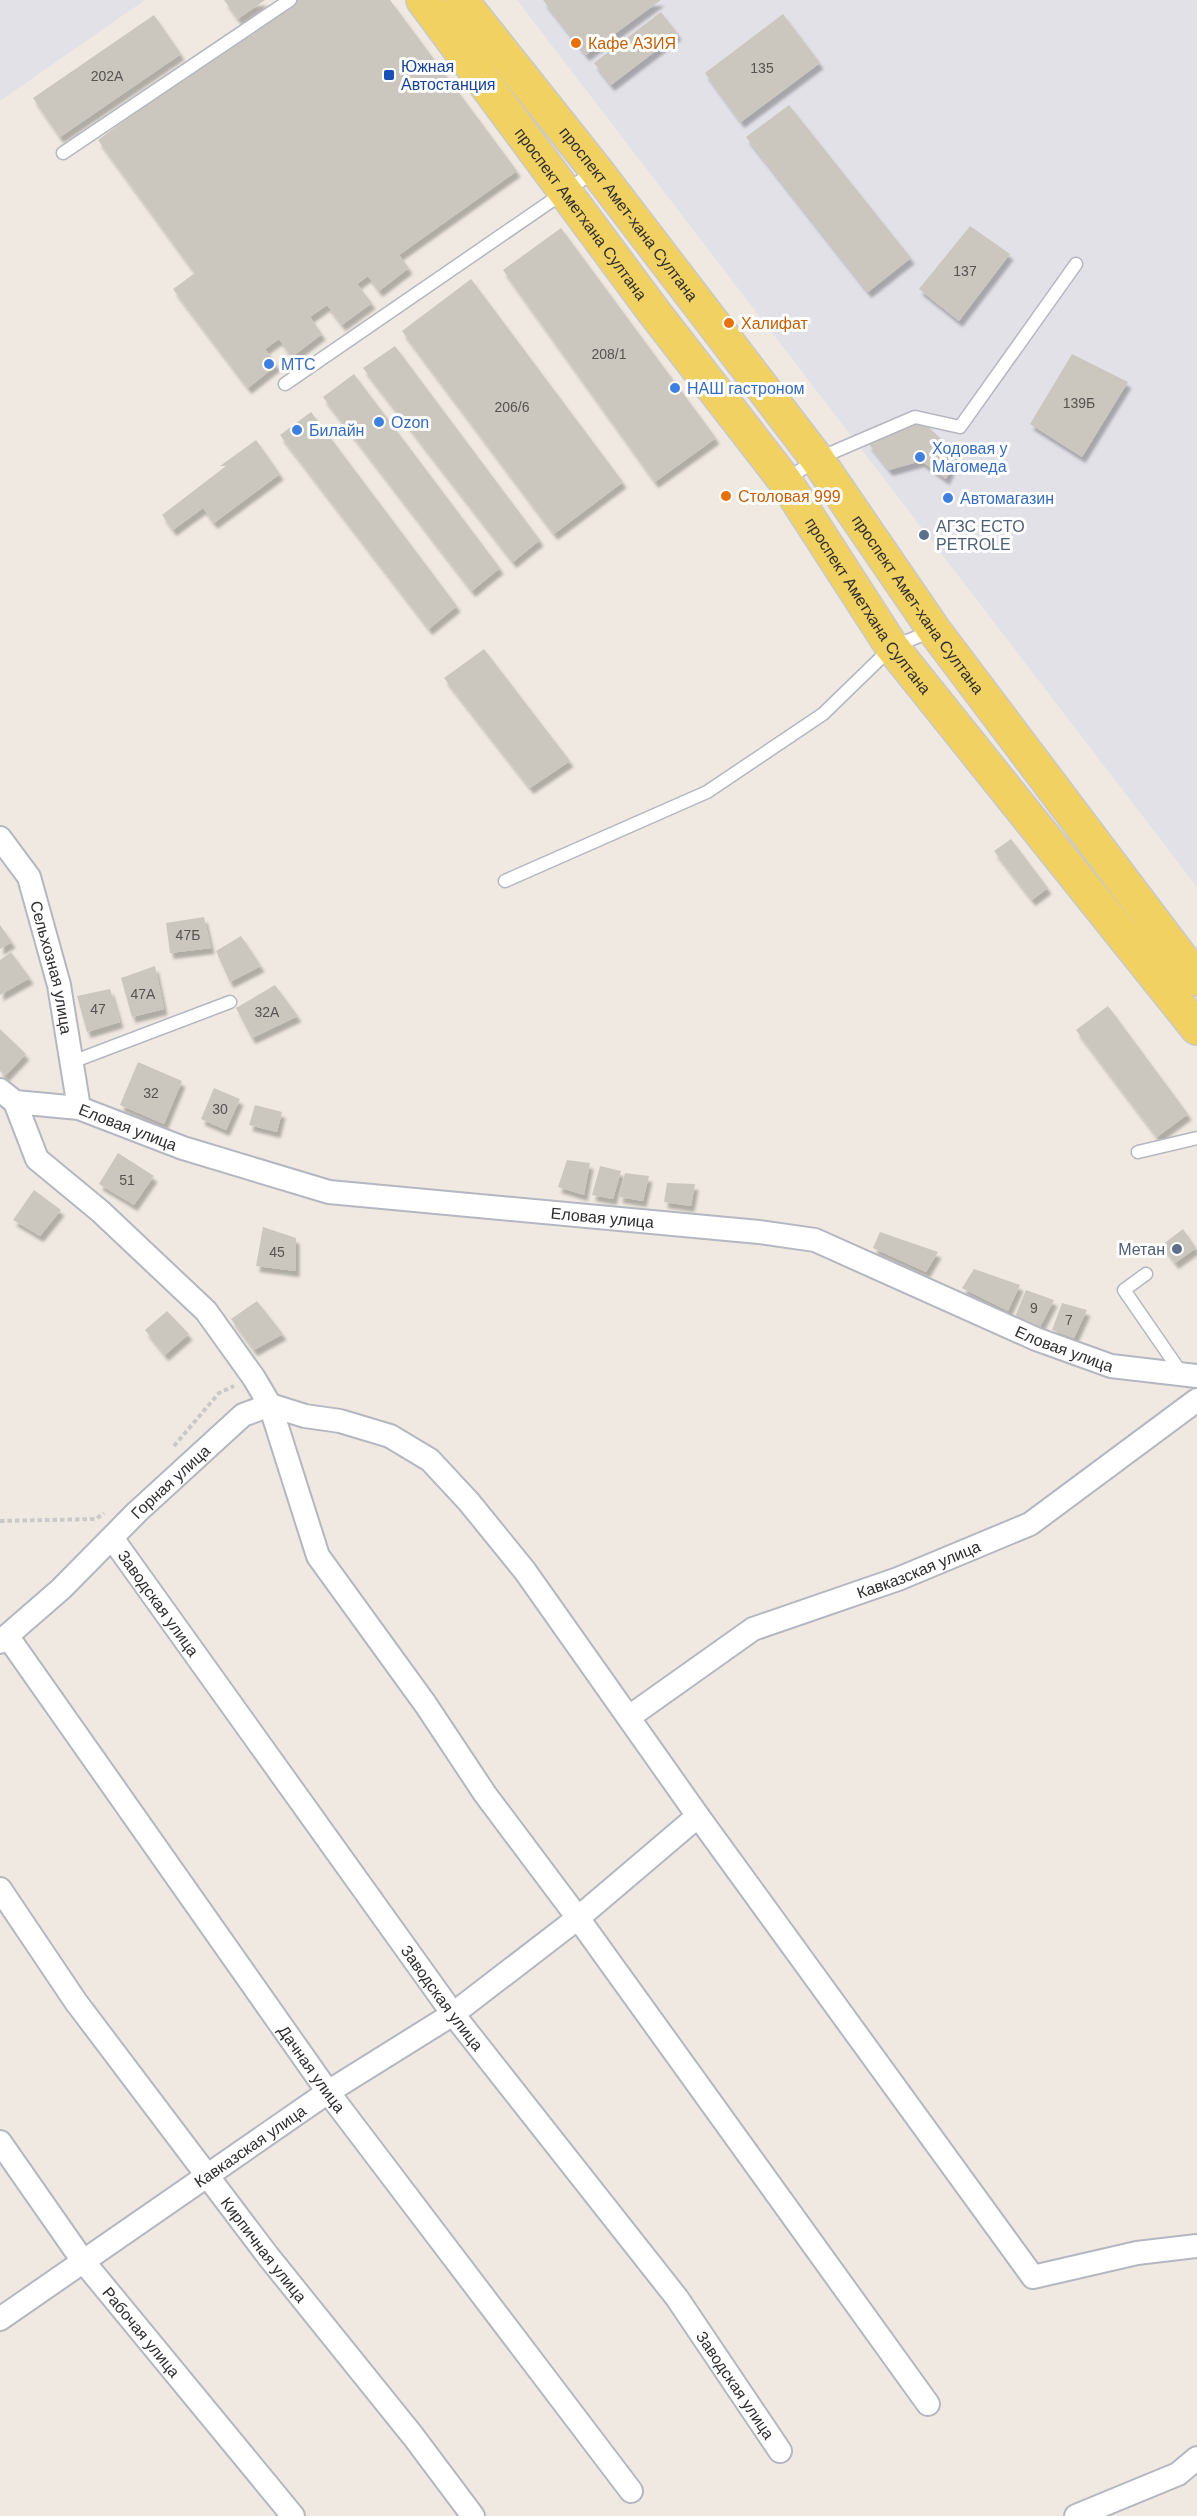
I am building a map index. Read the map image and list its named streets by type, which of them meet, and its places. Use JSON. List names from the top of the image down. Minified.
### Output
{"streets":{"main road":["проспект Амет-хана Султана","проспект Аметхана Султана"],"street":["Сельхозная улица","Еловая улица","Горная улица","Кавказская улица","Заводская улица","Дачная улица","Кирпичная улица","Рабочая улица"]},"crossings":[["Сельхозная улица","Еловая улица"],["Горная улица","Заводская улица"],["Горная улица","Дачная улица"],["Кавказская улица","Заводская улица"],["Кавказская улица","Дачная улица"],["Кавказская улица","Кирпичная улица"],["Кавказская улица","Рабочая улица"]],"places":{"other":["Кафе АЗИЯ","Халифат","МТС","НАШ гастроном","Ozon","Билайн","Ходовая у Магомеда","Столовая 999","Автомагазин","АГЗС ECTO PETROLE","Метан"],"transit":["Южная Автостанция"]},"house_numbers":["135","202А","137","208/1","139Б","206/6","47Б","47А","47","32А","32","30","51","45","9","7"]}
